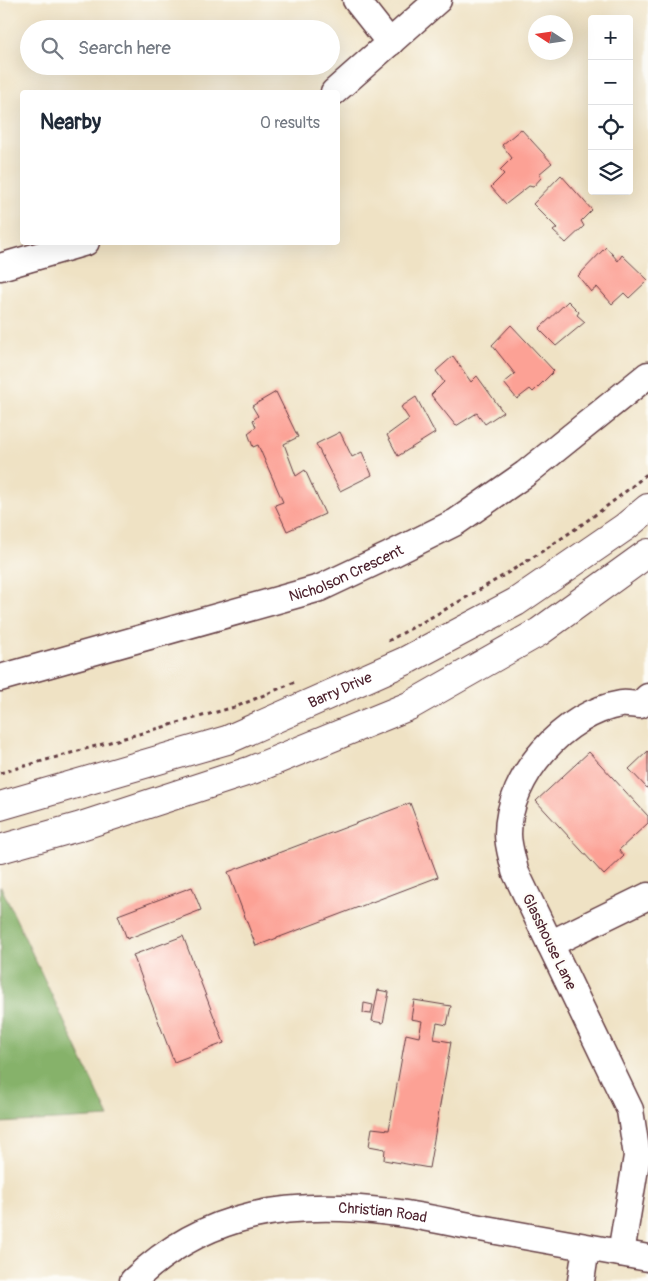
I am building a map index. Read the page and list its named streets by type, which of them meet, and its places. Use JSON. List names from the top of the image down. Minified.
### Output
{"streets":{"main road":["Barry Drive"],"street":["Nicholson Crescent","Glasshouse Lane","Christian Road"]},"crossings":[["Glasshouse Lane","Christian Road"]],"north":"left","page":{"map_buttons":["+","−"],"search":"Search here","heading":["Nearby","0 results"]}}
